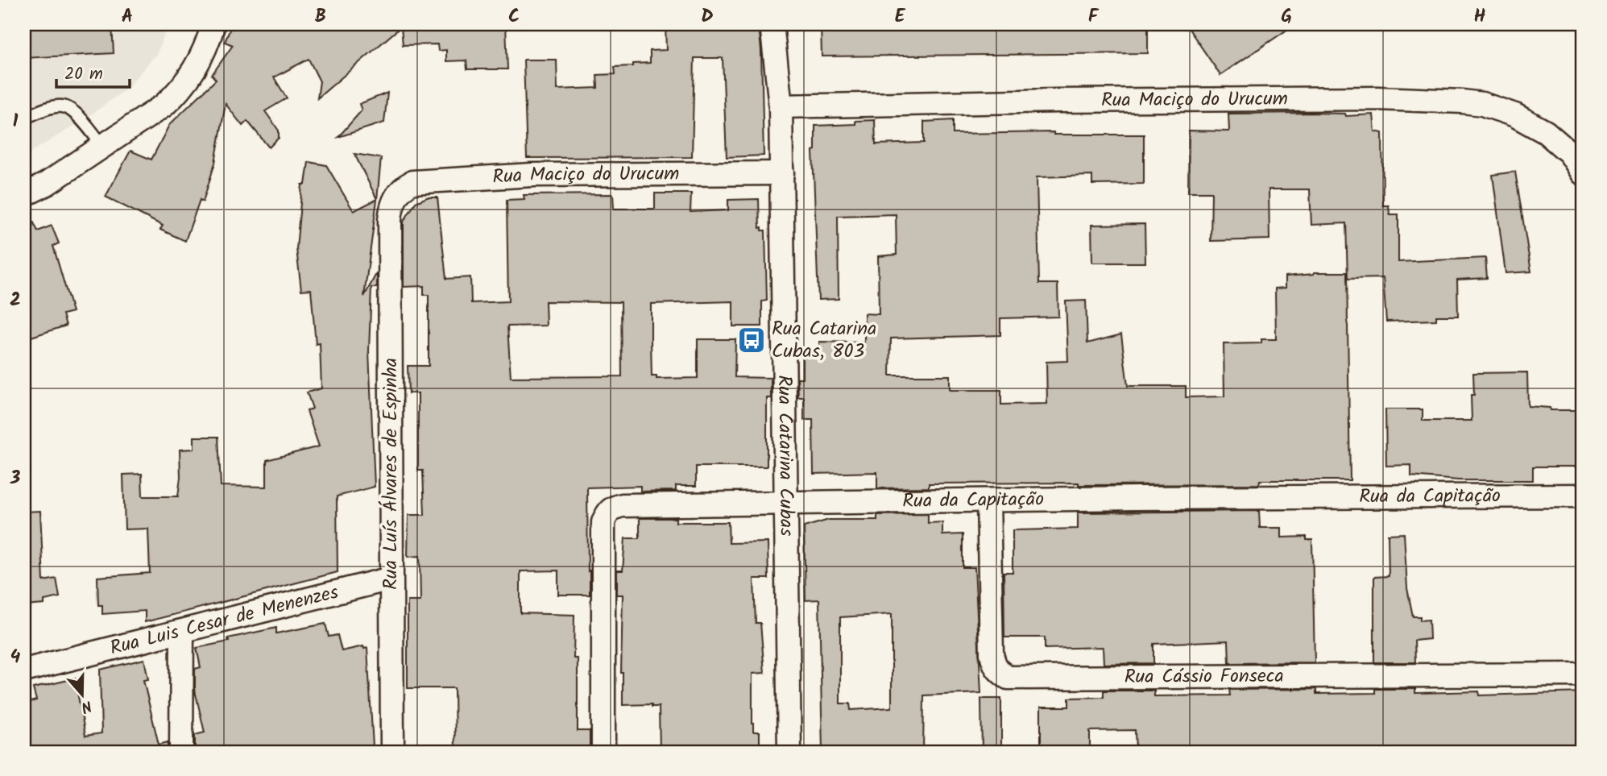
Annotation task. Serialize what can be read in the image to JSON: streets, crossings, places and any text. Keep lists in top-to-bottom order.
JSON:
{
  "streets": {
    "street": [
      "Rua Maciço do Urucum",
      "Rua Catarina Cubas",
      "Rua Luís Álvares de Espinha",
      "Rua da Capitação",
      "Rua Luis Cesar de Menenzes",
      "Rua Cássio Fonseca"
    ]
  },
  "crossings": [
    ["Rua Maciço do Urucum", "Rua Catarina Cubas"],
    ["Rua Maciço do Urucum", "Rua Luís Álvares de Espinha"],
    ["Rua Catarina Cubas", "Rua da Capitação"],
    ["Rua Luís Álvares de Espinha", "Rua Luis Cesar de Menenzes"],
    ["Rua da Capitação", "Rua Cássio Fonseca"]
  ],
  "places": {
    "bus stop": ["Rua Catarina Cubas, 803"]
  },
  "scale_bar": "20 m",
  "north": "bottom",
  "grid": {
    "columns": [
      "A",
      "B",
      "C",
      "D",
      "E",
      "F",
      "G",
      "H"
    ],
    "rows": [
      "1",
      "2",
      "3",
      "4"
    ]
  }
}
